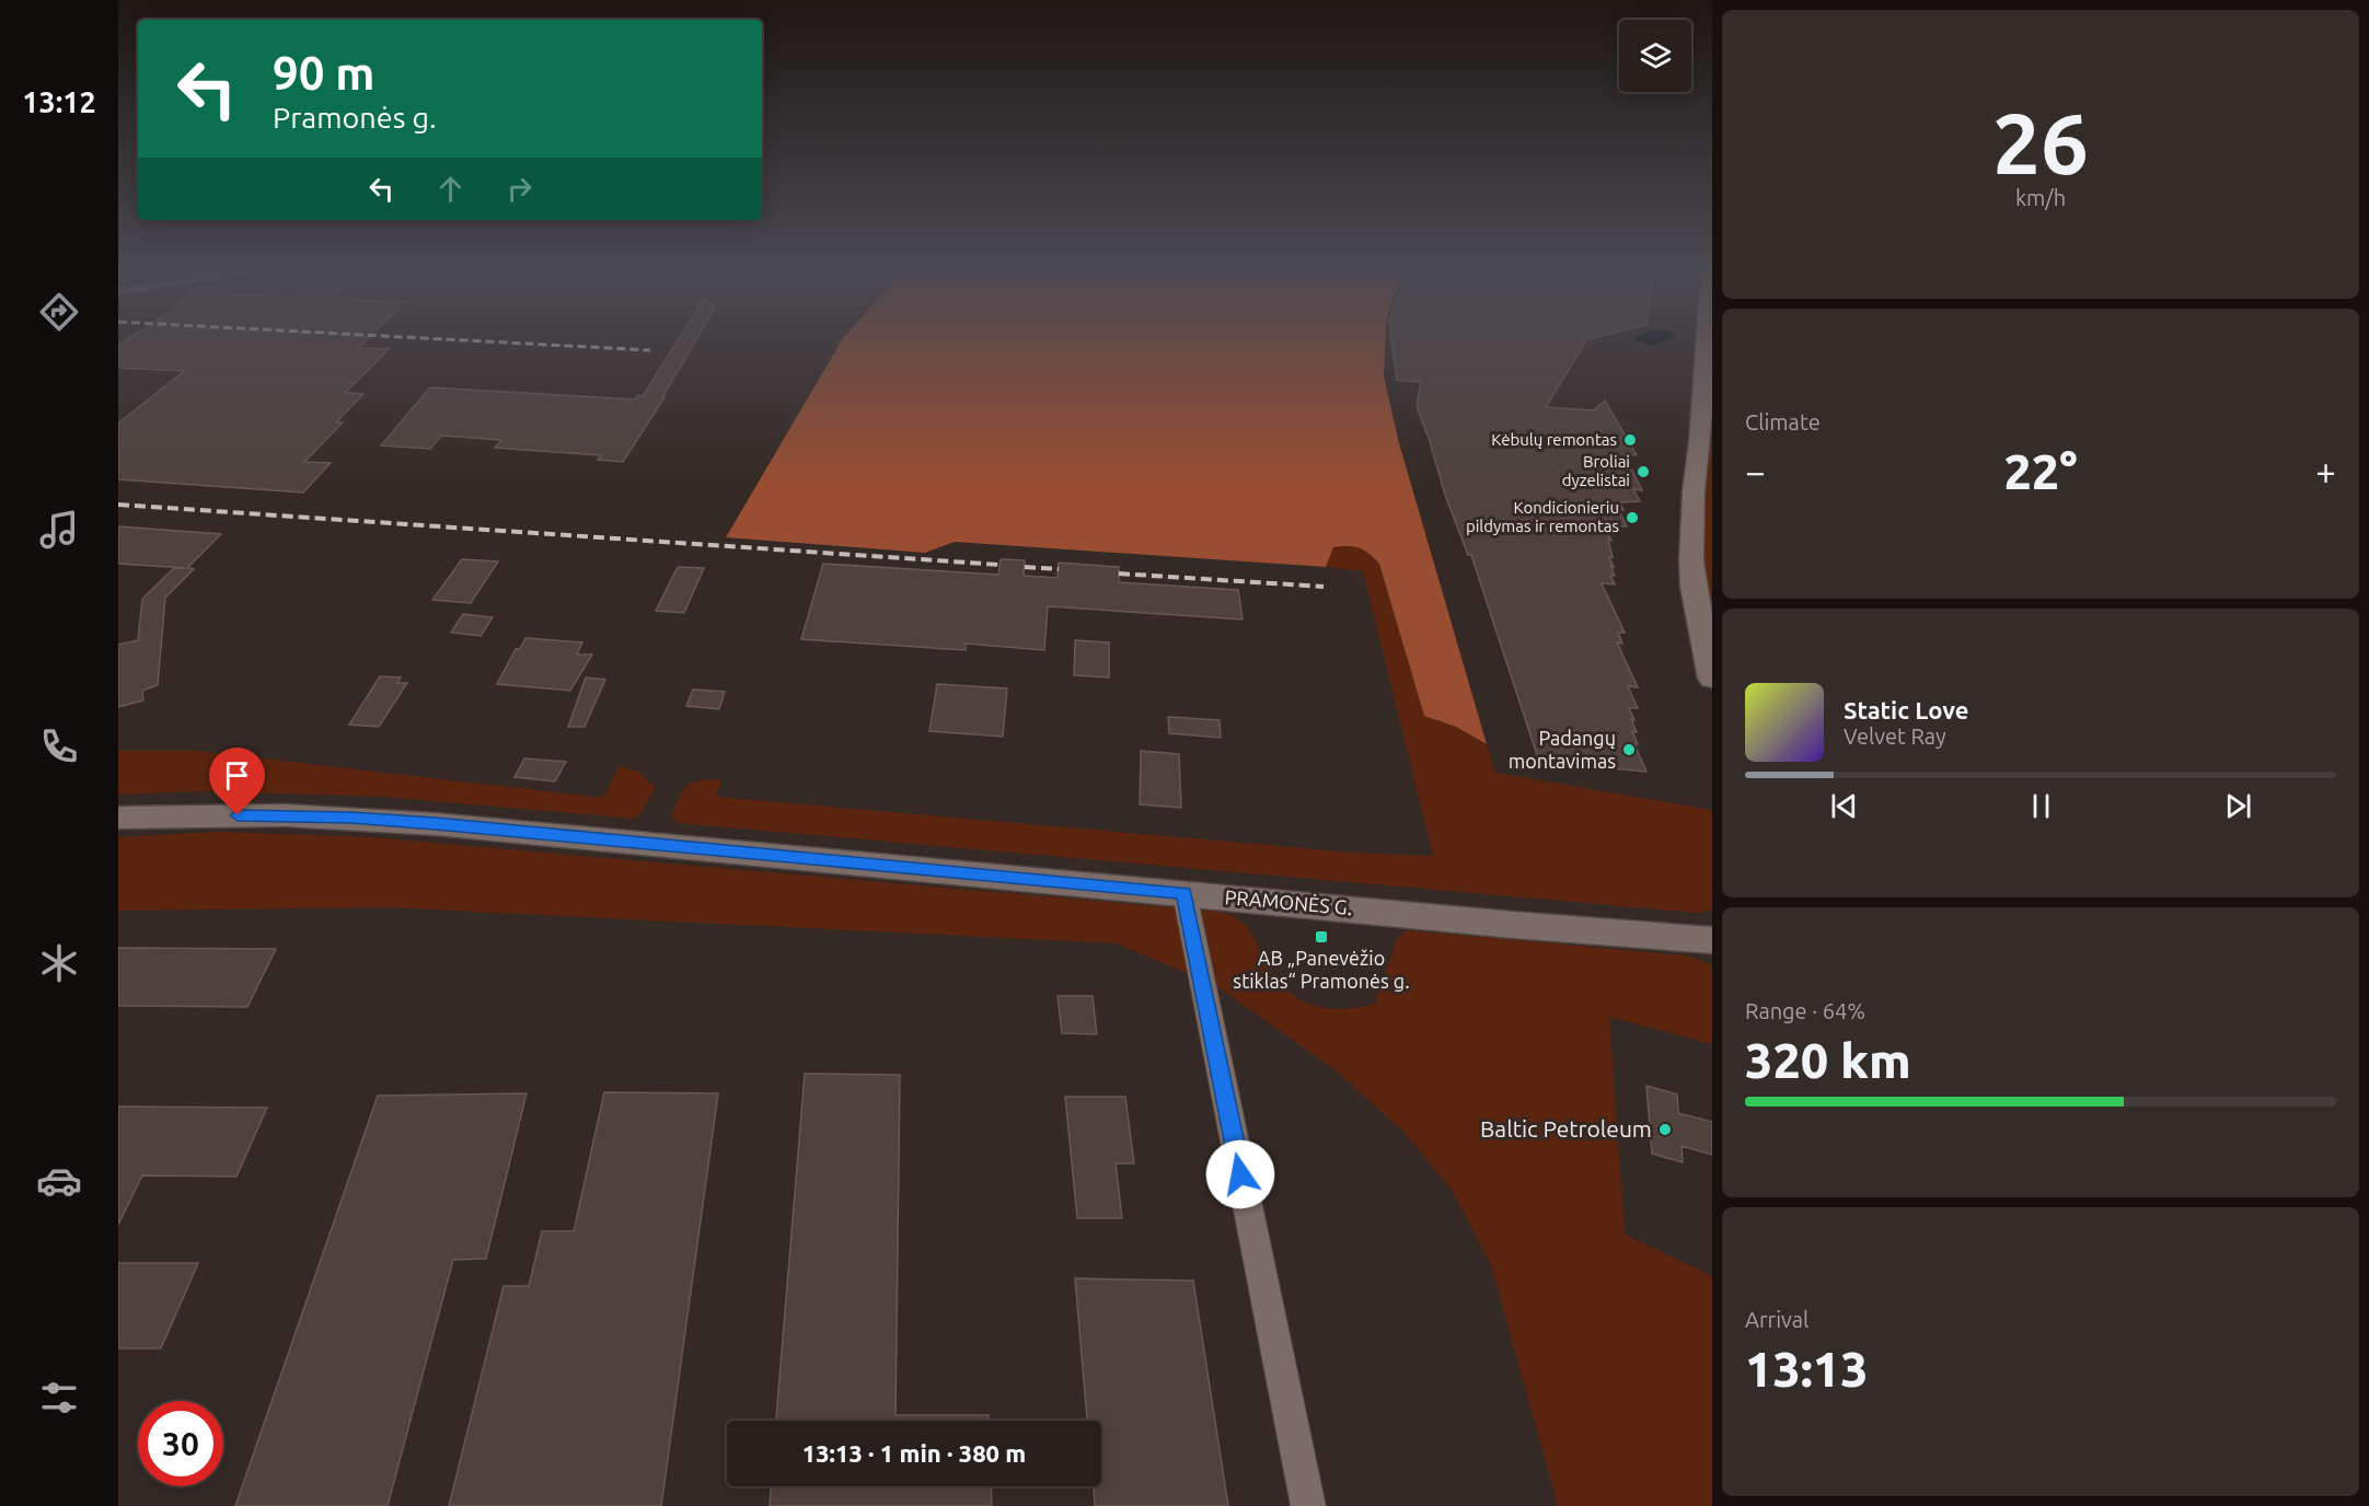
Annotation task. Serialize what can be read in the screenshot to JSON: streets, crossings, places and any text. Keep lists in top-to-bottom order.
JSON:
{
  "streets": {
    "main road": ["PRAMONĖS G."]
  },
  "places": {
    "other": [
      "Kėbulų remontas",
      "Broliai dyzelistai",
      "Kondicionieriu pildymas ir remontas",
      "Padangų montavimas",
      "Baltic Petroleum"
    ],
    "transit": ["AB „Panevėžio stiklas“ Pramonės g."]
  },
  "page": {
    "tabs": "13:12",
    "tile": [
      ["26", "km/h"],
      "Climate",
      ["Range · 64%", "320 km"],
      ["Arrival", "13:13"]
    ],
    "turn": ["90 m", "Pramonės g."],
    "heat": ["−", "22°", "+"],
    "song": ["Static Love", "Velvet Ray"],
    "limit": "30",
    "trip": "13:13 · 1 min · 380 m"
  }
}
